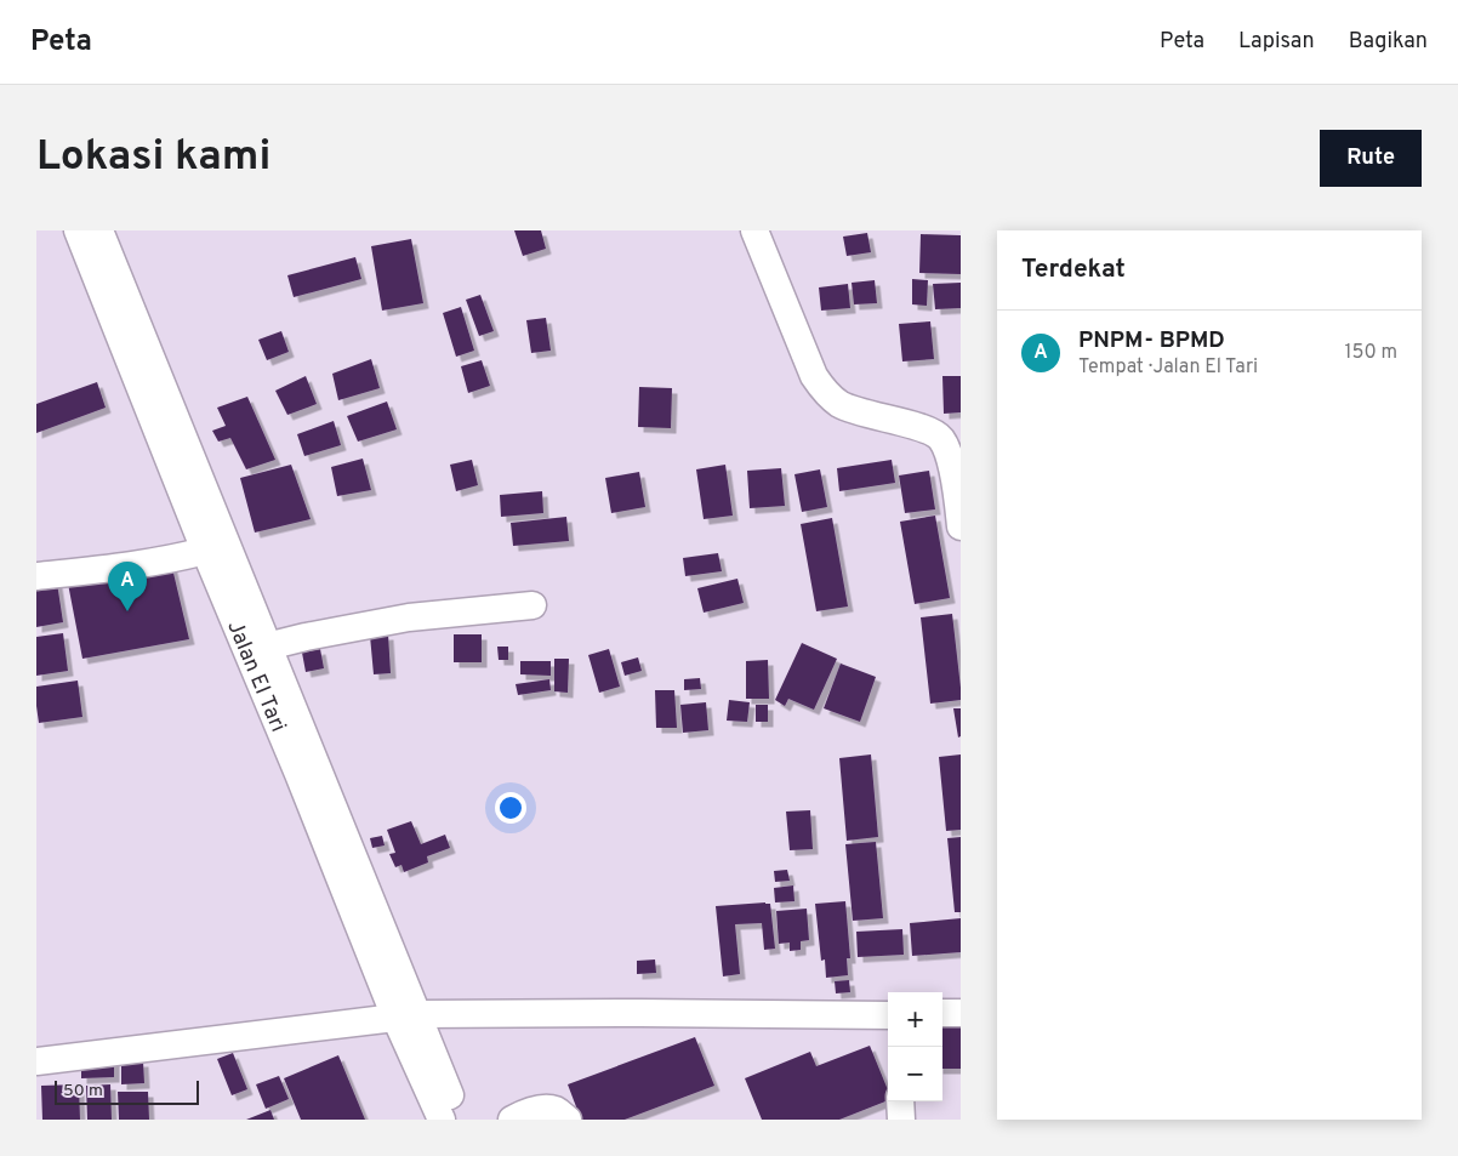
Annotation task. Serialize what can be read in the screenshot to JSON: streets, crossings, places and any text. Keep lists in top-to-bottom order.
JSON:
{
  "streets": {
    "street": ["Jalan El Tari"]
  },
  "scale_bar": "50 m",
  "page": {
    "header": "Peta",
    "nav": ["Peta", "Lapisan", "Bagikan"],
    "buttons": "Rute",
    "title": "Lokasi kami",
    "heading": "Terdekat",
    "list": [
      {
        "mark": "A",
        "name": "PNPM- BPMD",
        "note": "Tempat · Jalan El Tari",
        "value": "150 m"
      }
    ],
    "pins": "A",
    "map_buttons": ["+", "−"],
    "scale": "50 m"
  }
}
